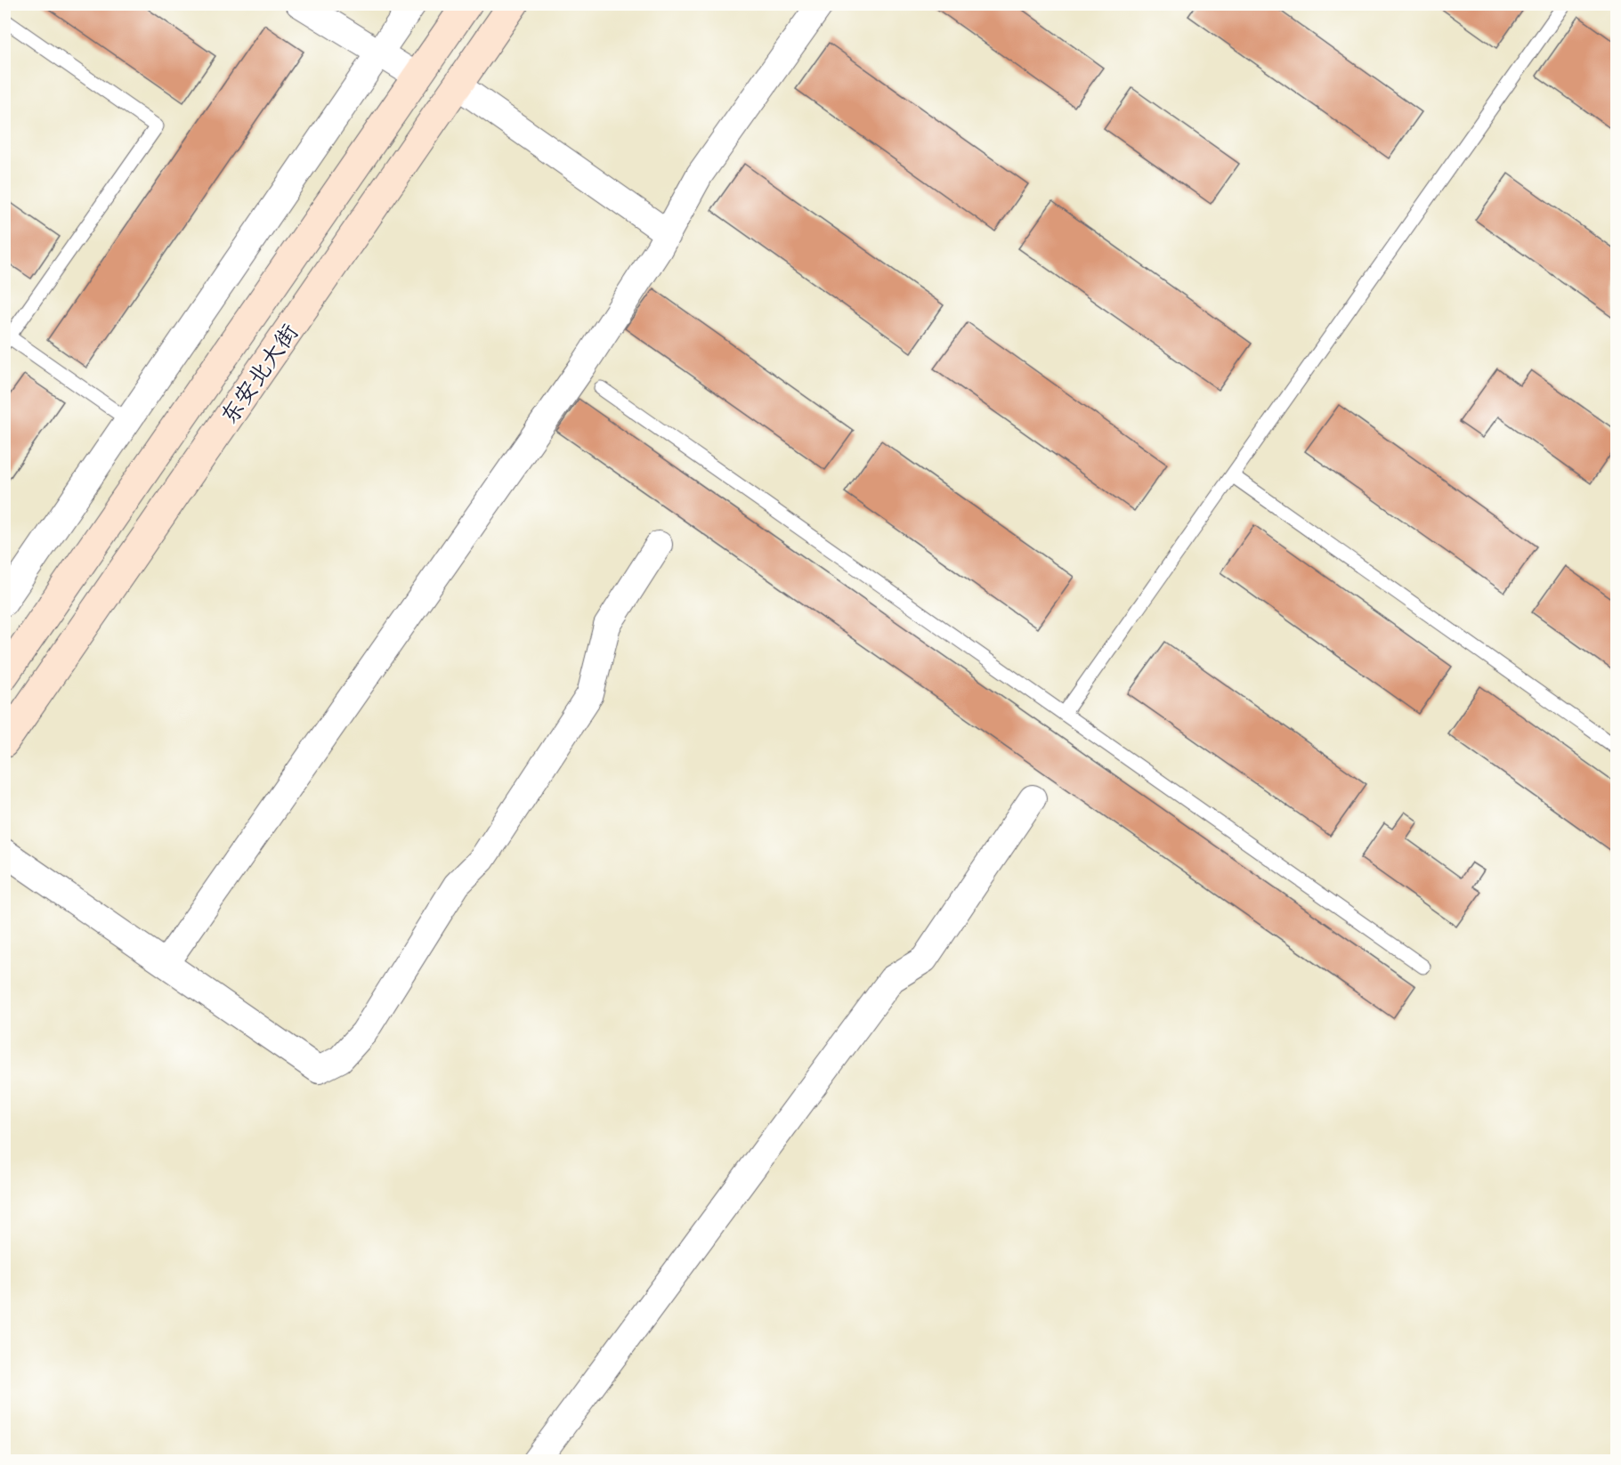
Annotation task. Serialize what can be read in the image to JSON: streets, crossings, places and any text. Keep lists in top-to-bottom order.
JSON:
{
  "streets": {
    "main road": ["东安北大街"]
  }
}
